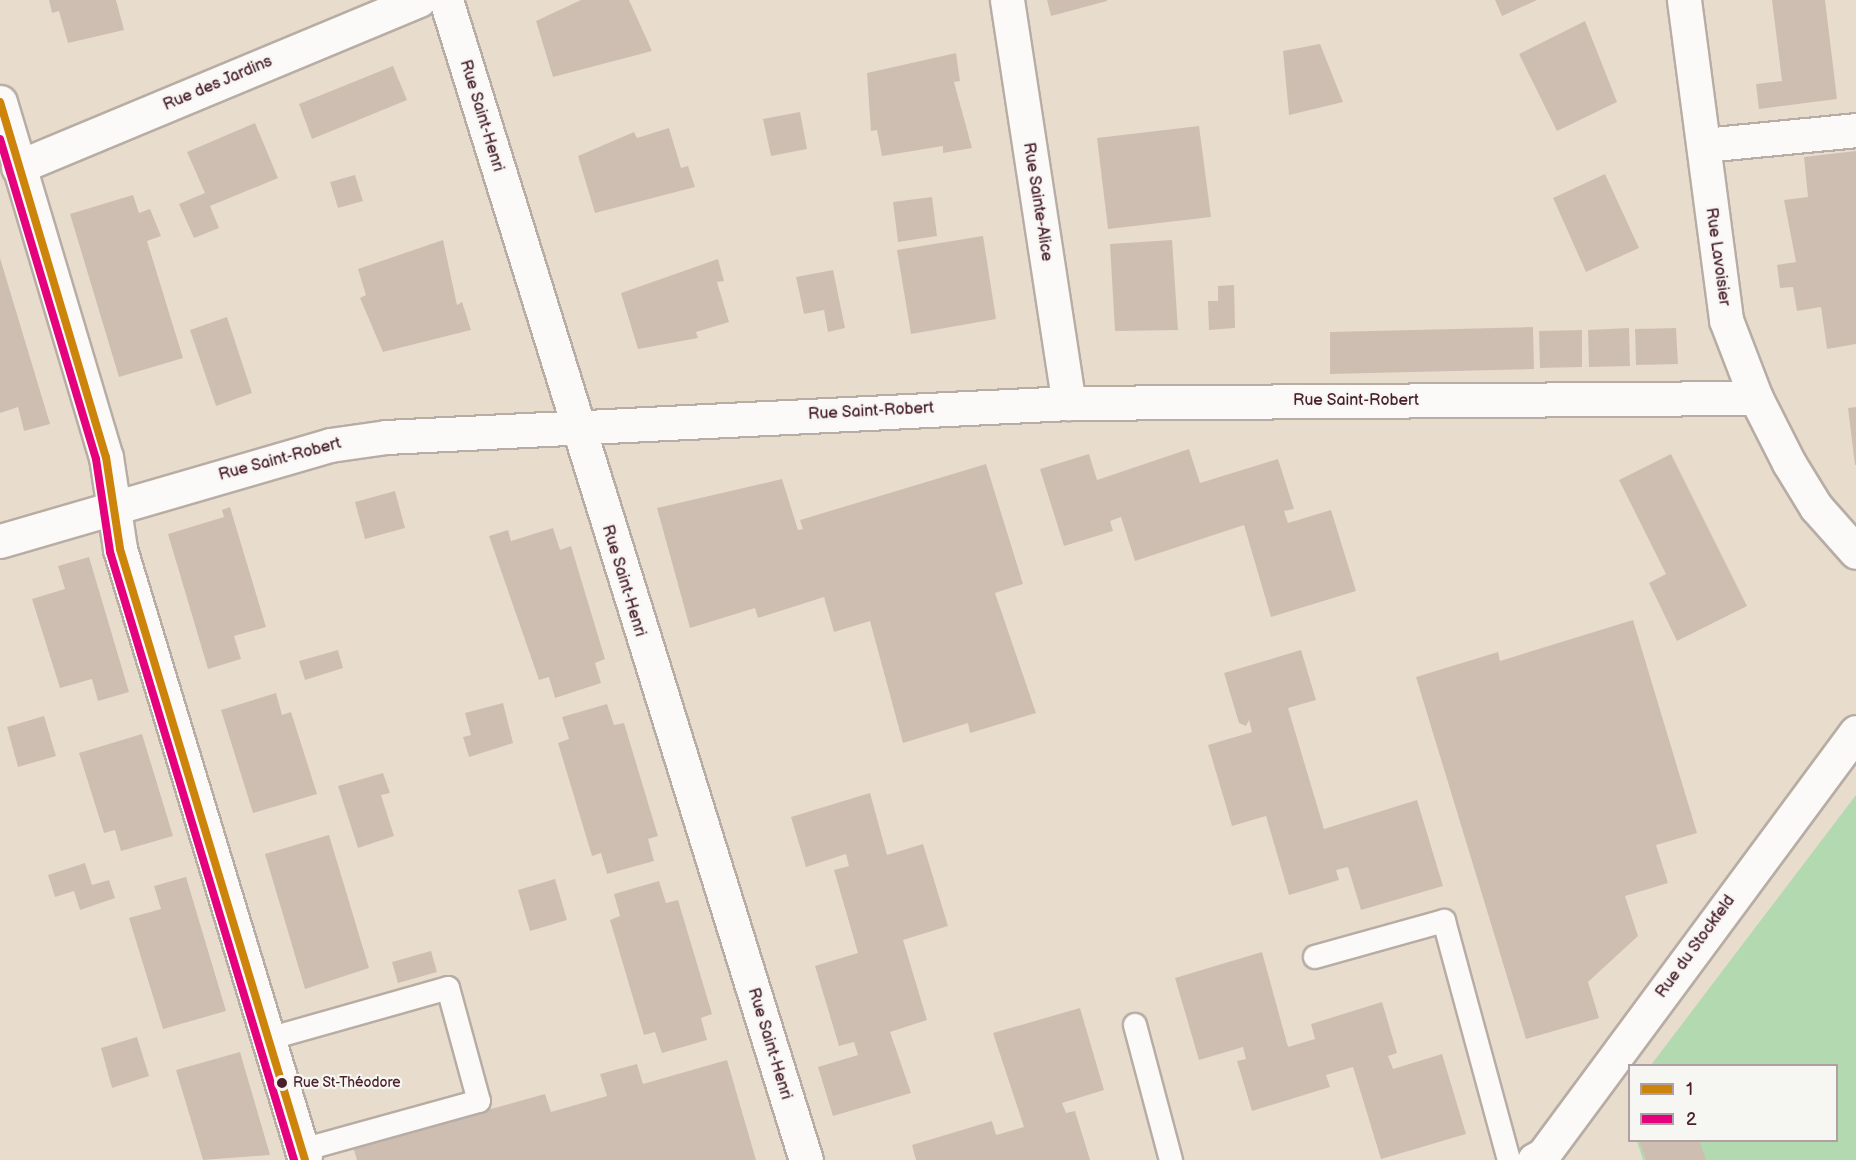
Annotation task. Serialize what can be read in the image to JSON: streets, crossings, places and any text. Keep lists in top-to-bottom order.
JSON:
{
  "streets": {
    "street": [
      "Rue des Jardins",
      "Rue Saint-Henri",
      "Rue Sainte-Alice",
      "Rue Lavoisier",
      "Rue Saint-Robert",
      "Rue du Stockfeld"
    ]
  },
  "crossings": [
    ["Rue Saint-Henri", "Rue Saint-Robert"],
    ["Rue Sainte-Alice", "Rue Saint-Robert"],
    ["Rue Lavoisier", "Rue Saint-Robert"]
  ],
  "places": ["Rue St-Théodore"],
  "lines": ["transit line 1", "transit line 2"],
  "legend": ["1", "2"]
}
